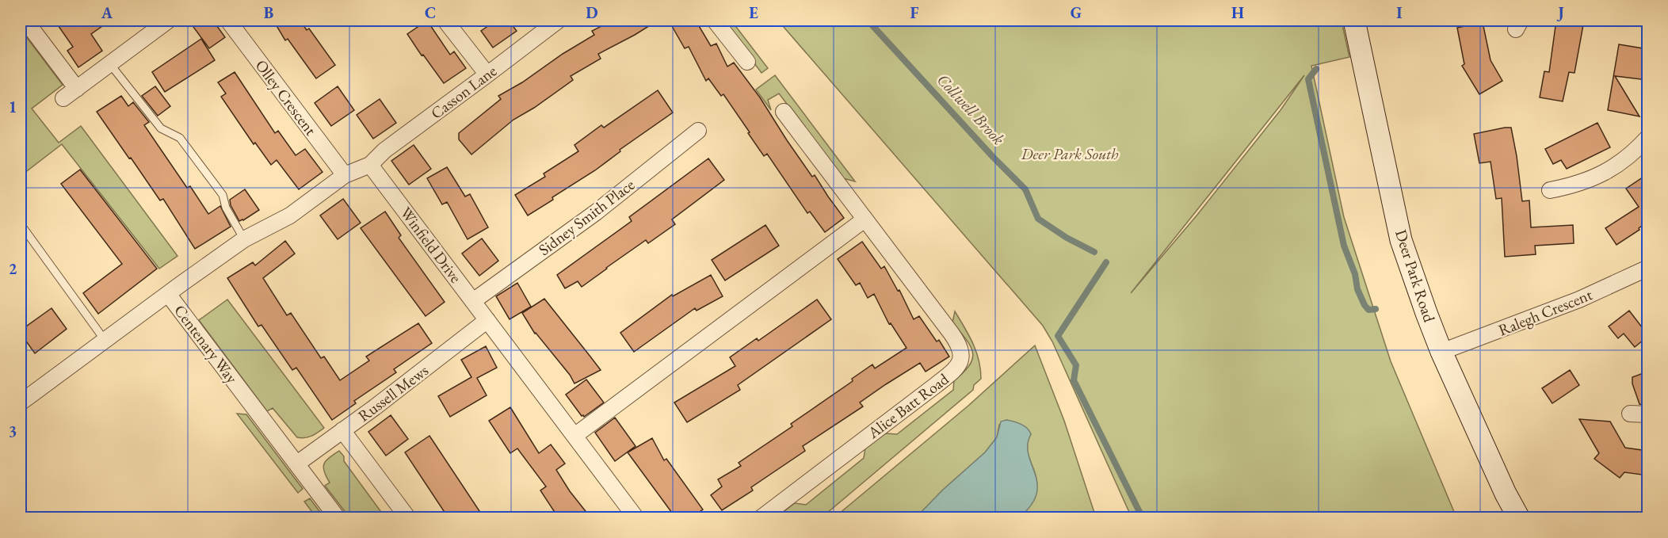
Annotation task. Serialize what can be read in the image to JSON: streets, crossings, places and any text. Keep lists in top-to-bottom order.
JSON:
{
  "streets": {
    "street": [
      "Casson Lane",
      "Olley Crescent",
      "Sidney Smith Place",
      "Winfield Drive",
      "Deer Park Road",
      "Ralegh Crescent",
      "Centenary Way",
      "Russell Mews",
      "Alice Batt Road"
    ]
  },
  "crossings": [
    ["Casson Lane", "Winfield Drive"],
    ["Sidney Smith Place", "Winfield Drive"],
    ["Winfield Drive", "Russell Mews"],
    ["Deer Park Road", "Ralegh Crescent"],
    ["Centenary Way", "Russell Mews"]
  ],
  "water": ["Collwell Brook"],
  "parks": ["Deer Park South"],
  "grid": {
    "columns": [
      "A",
      "B",
      "C",
      "D",
      "E",
      "F",
      "G",
      "H",
      "I",
      "J"
    ],
    "rows": ["1", "2", "3"]
  }
}
